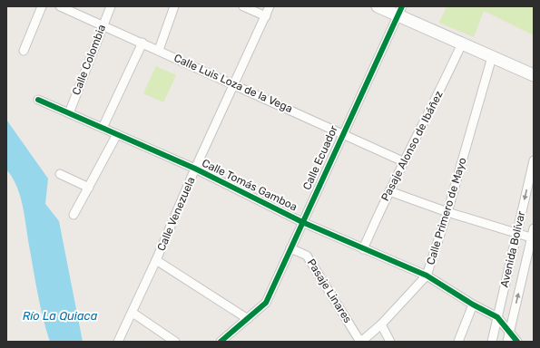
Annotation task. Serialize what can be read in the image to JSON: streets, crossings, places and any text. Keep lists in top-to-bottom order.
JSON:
{
  "streets": {
    "street": [
      "Calle Colombia",
      "Calle Luis Loza de la Vega",
      "Pasaje Alonso de Ibáñez",
      "Calle Ecuador",
      "Calle Tomás Gamboa",
      "Calle Primero de Mayo",
      "Calle Venezuela",
      "Avenida Bolívar",
      "Pasaje Linares"
    ]
  },
  "crossings": [
    ["Calle Colombia", "Calle Luis Loza de la Vega"],
    ["Calle Colombia", "Calle Tomás Gamboa"],
    ["Calle Luis Loza de la Vega", "Pasaje Alonso de Ibáñez"],
    ["Calle Luis Loza de la Vega", "Calle Ecuador"],
    ["Calle Luis Loza de la Vega", "Calle Venezuela"],
    ["Pasaje Alonso de Ibáñez", "Calle Tomás Gamboa"],
    ["Calle Ecuador", "Calle Tomás Gamboa"],
    ["Calle Ecuador", "Pasaje Linares"],
    ["Calle Tomás Gamboa", "Calle Primero de Mayo"],
    ["Calle Tomás Gamboa", "Calle Venezuela"],
    ["Calle Tomás Gamboa", "Avenida Bolívar"],
    ["Calle Primero de Mayo", "Pasaje Linares"]
  ],
  "water": ["Río La Quiaca"]
}
